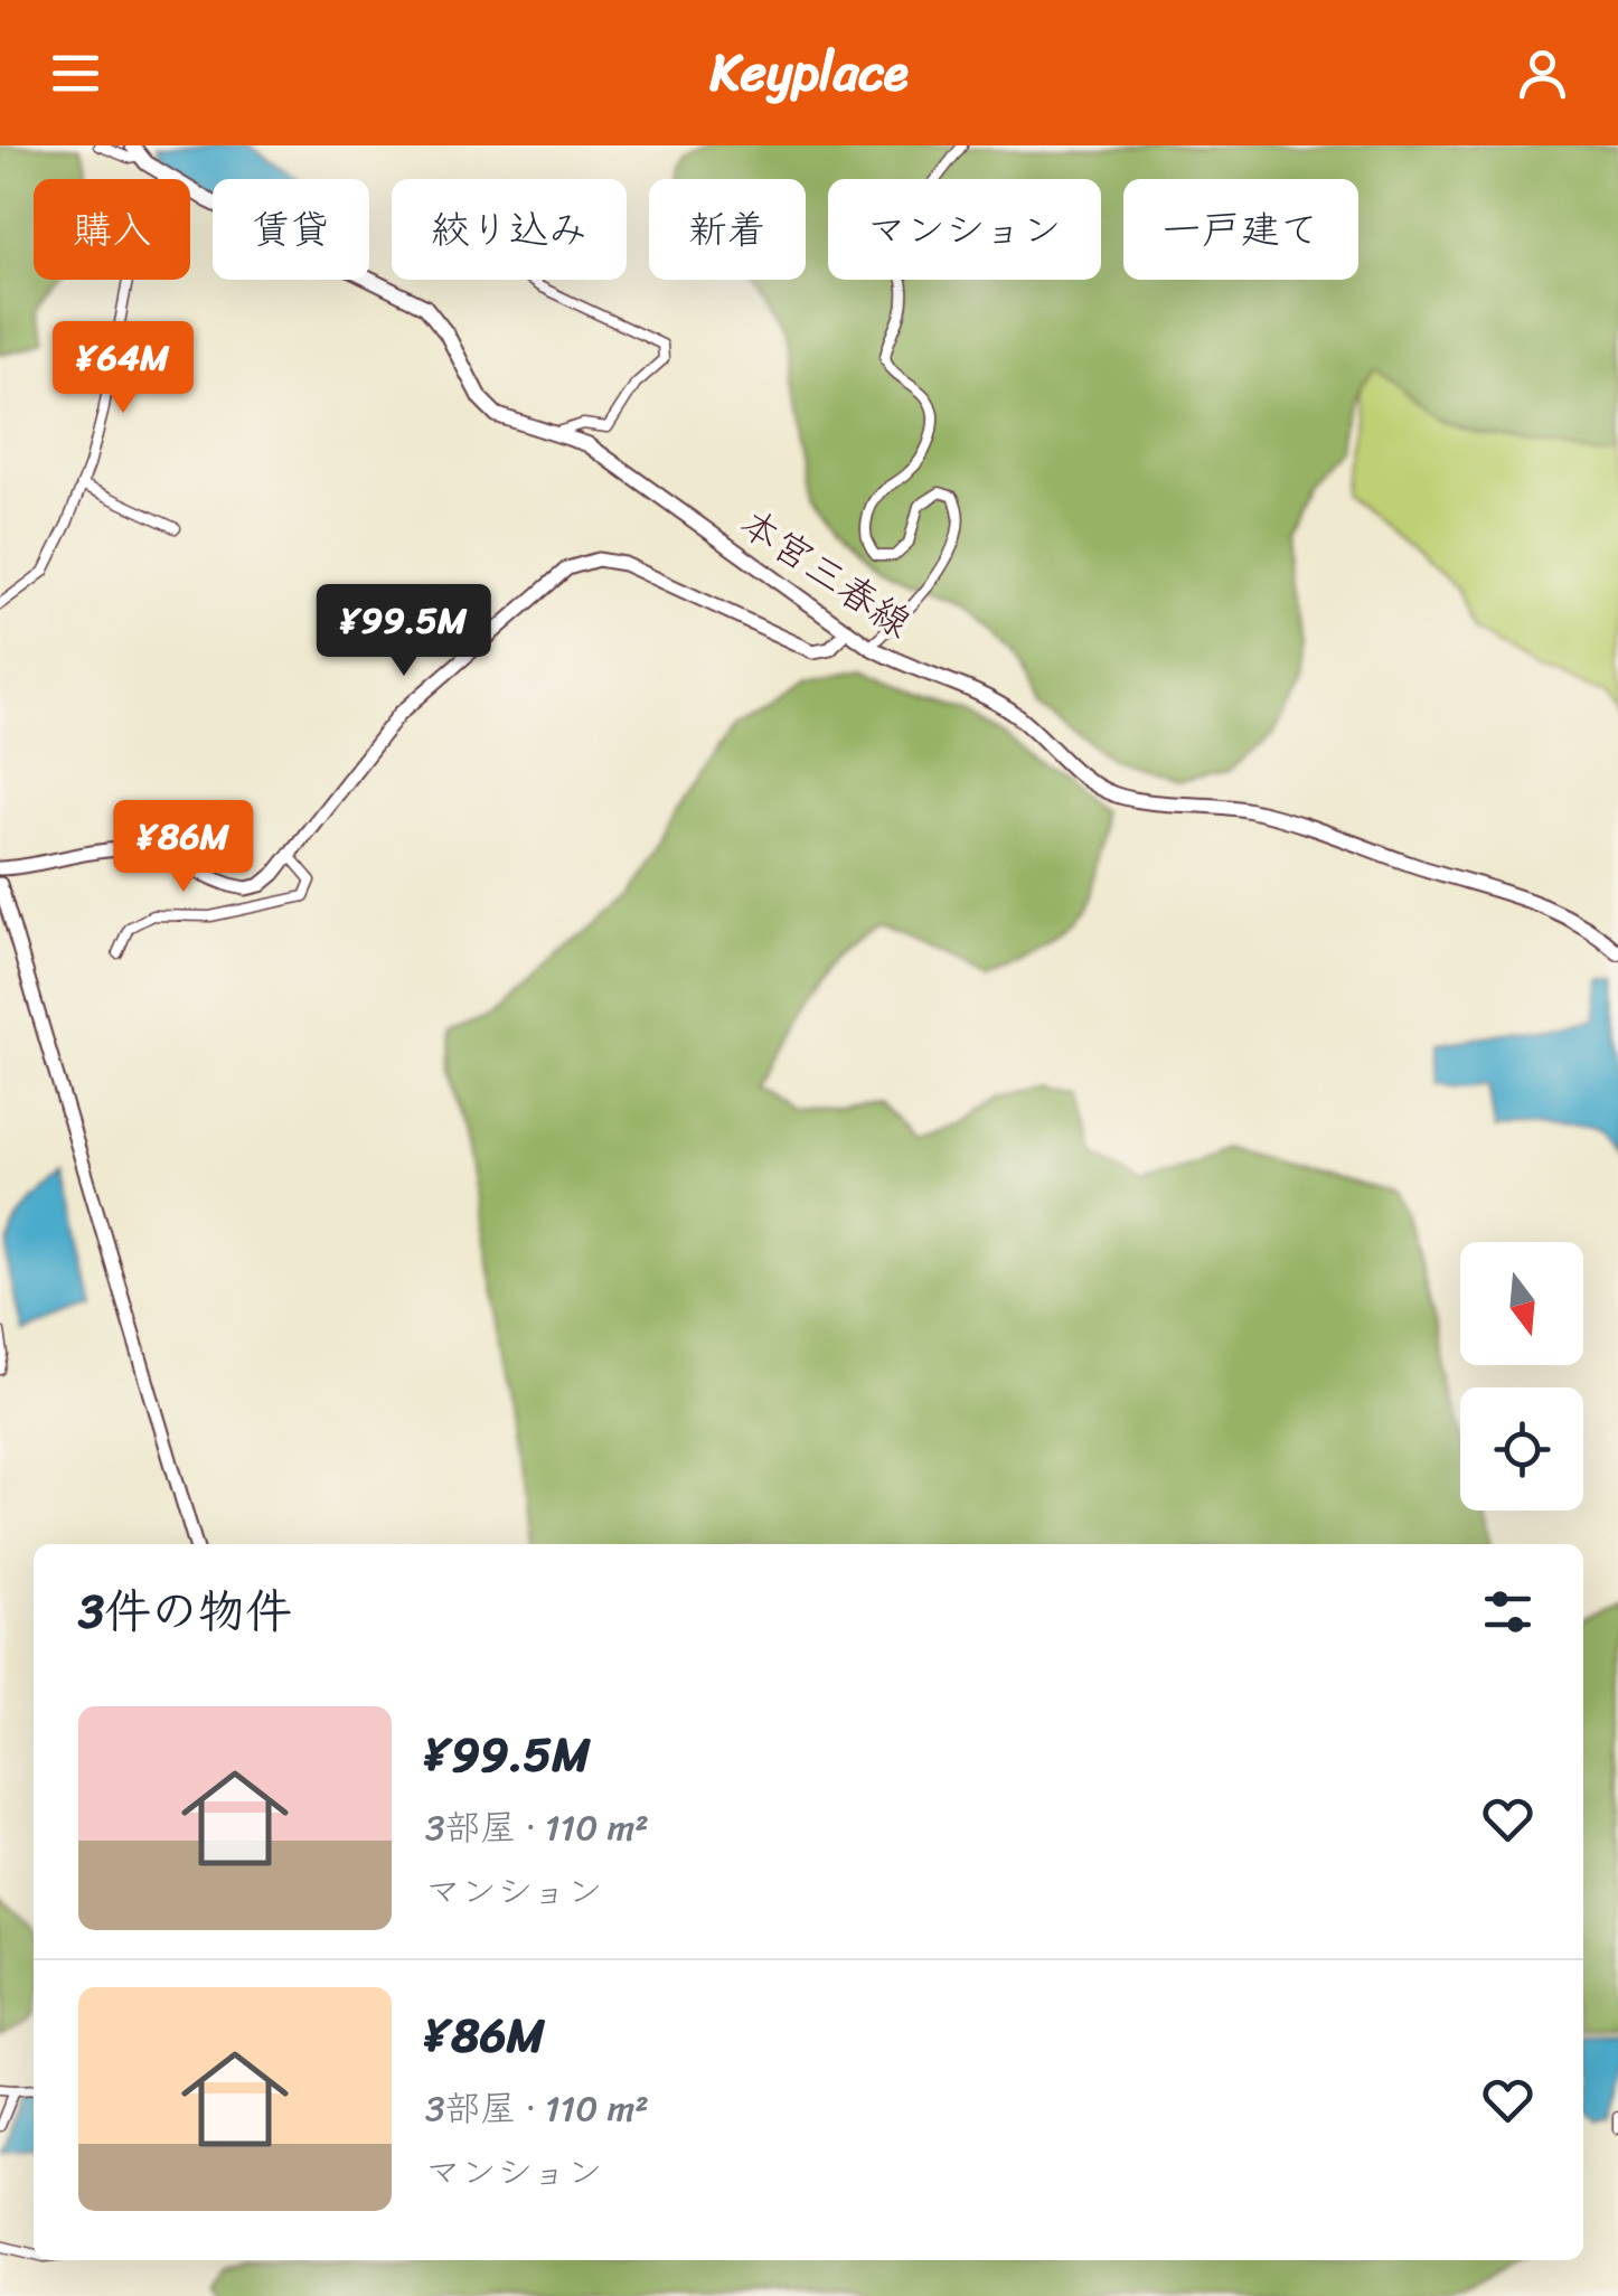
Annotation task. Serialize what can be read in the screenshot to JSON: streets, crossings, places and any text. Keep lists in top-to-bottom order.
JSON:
{
  "streets": {
    "main road": ["本宮三春線"]
  },
  "north": "bottom",
  "page": {
    "header": "Keyplace",
    "chip": [
      "購入",
      "賃貸",
      "絞り込み",
      "新着",
      "マンション",
      "一戸建て"
    ],
    "price": ["¥64M", "¥99.5M", "¥86M"],
    "heading": "3件の物件",
    "list": [
      {
        "name": "¥99.5M",
        "note": "3部屋 · 110 m² · マンション"
      },
      {
        "name": "¥86M",
        "note": "3部屋 · 110 m² · マンション"
      }
    ]
  }
}
